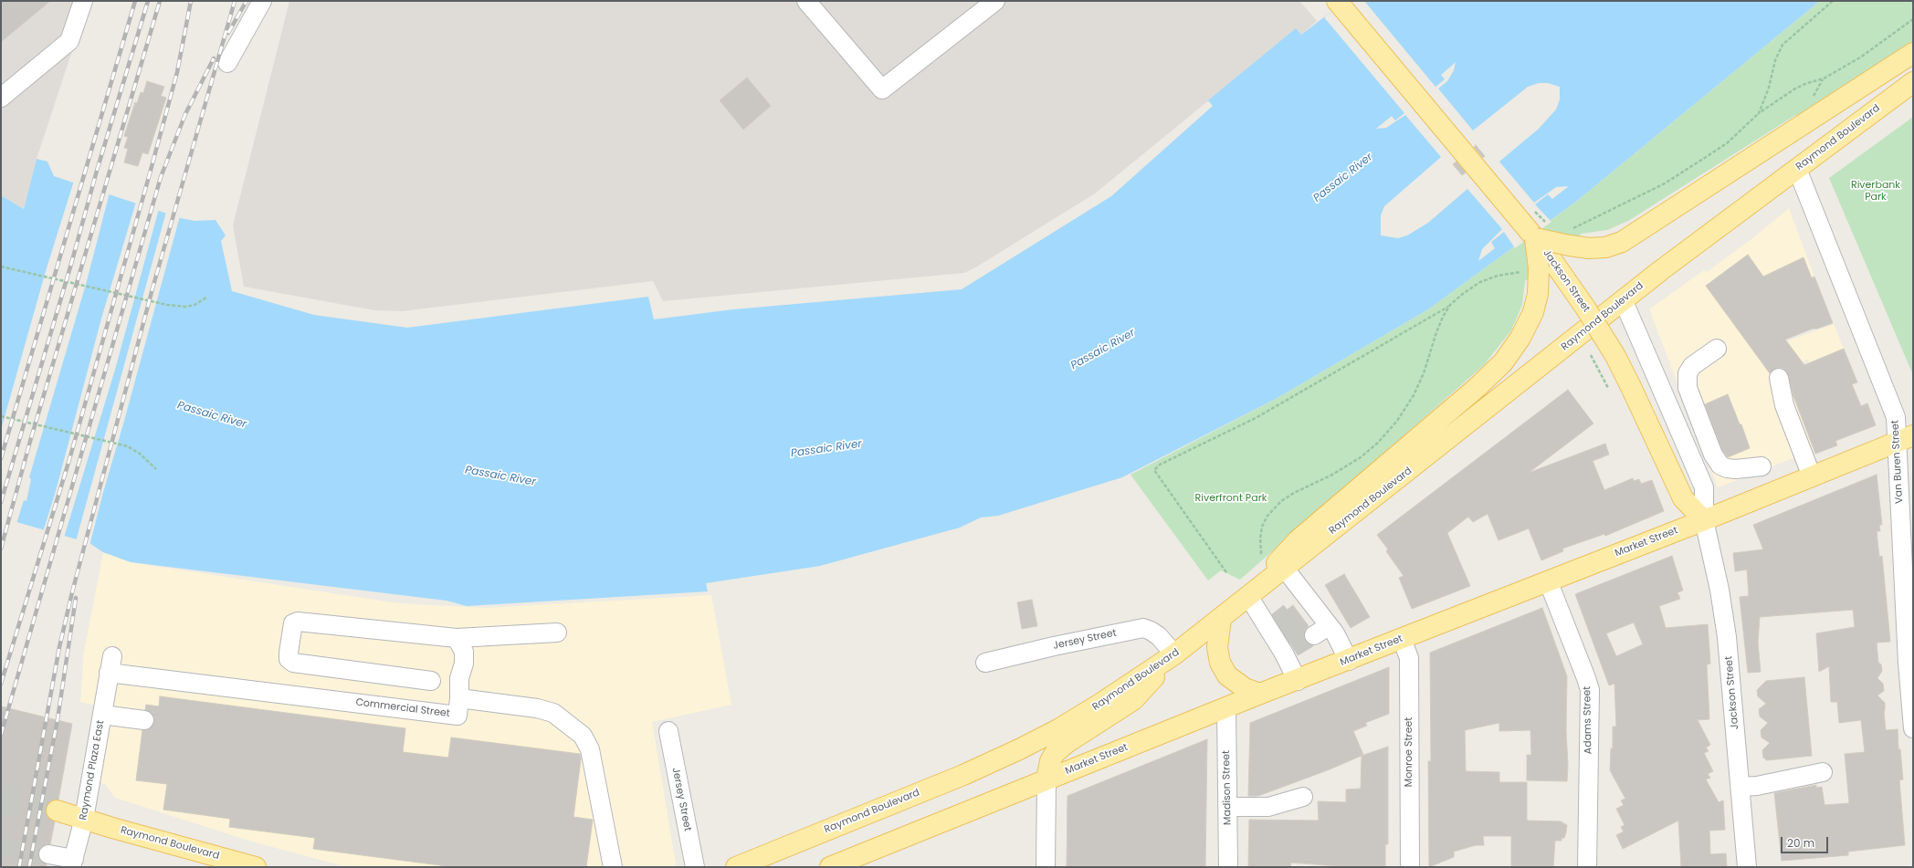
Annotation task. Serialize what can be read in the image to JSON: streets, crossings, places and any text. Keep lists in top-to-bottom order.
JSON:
{
  "streets": {
    "main road": ["Raymond Boulevard", "Jackson Street", "Market Street"],
    "street": [
      "Van Buren Street",
      "Jersey Street",
      "Commercial Street",
      "Adams Street",
      "Monroe Street",
      "Raymond Plaza East",
      "Madison Street"
    ]
  },
  "crossings": [
    ["Raymond Boulevard", "Jackson Street"],
    ["Raymond Boulevard", "Van Buren Street"],
    ["Raymond Boulevard", "Jersey Street"],
    ["Raymond Boulevard", "Raymond Plaza East"],
    ["Jackson Street", "Market Street"],
    ["Van Buren Street", "Market Street"],
    ["Market Street", "Adams Street"],
    ["Market Street", "Monroe Street"],
    ["Market Street", "Madison Street"],
    ["Commercial Street", "Raymond Plaza East"]
  ],
  "water": ["Passaic River"],
  "parks": ["Riverbank Park", "Riverfront Park"],
  "scale_bar": "20 m"
}
